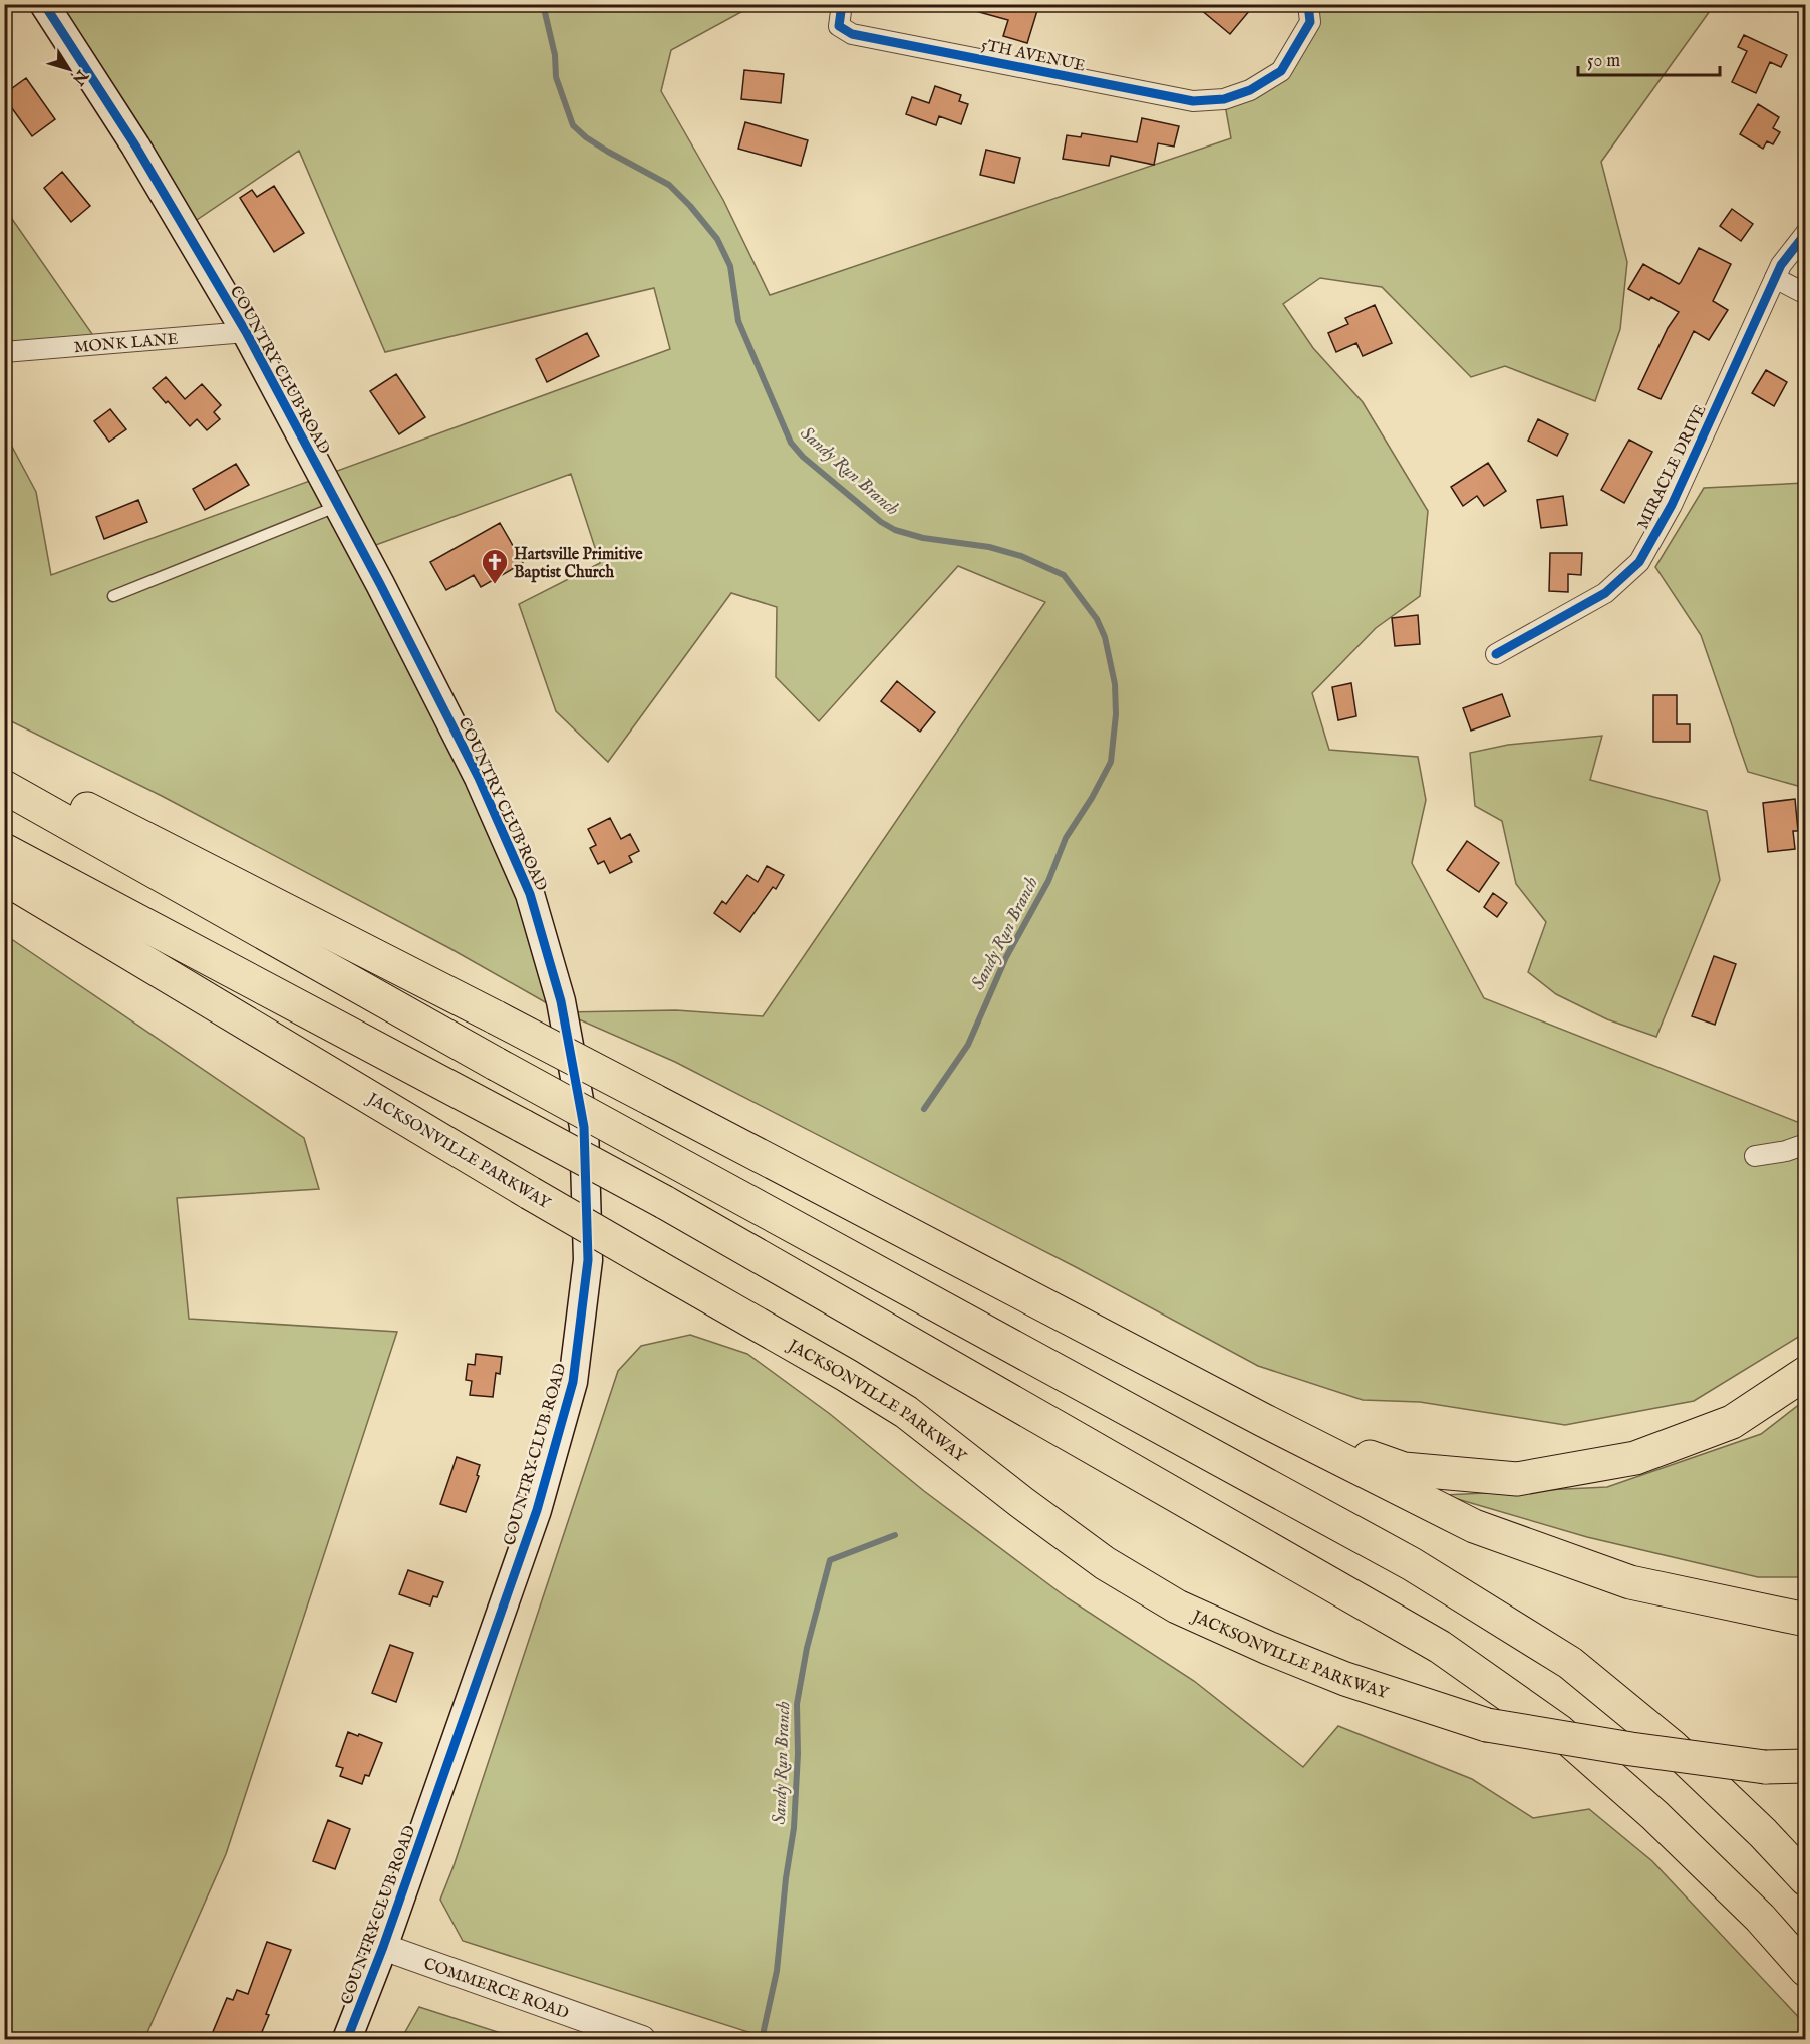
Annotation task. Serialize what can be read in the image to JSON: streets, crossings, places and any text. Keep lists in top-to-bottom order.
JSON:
{
  "streets": {
    "highway": ["JACKSONVILLE PARKWAY"],
    "main road": ["COUNTRY CLUB ROAD"],
    "street": [
      "5TH AVENUE",
      "MONK LANE",
      "MIRACLE DRIVE",
      "COMMERCE ROAD"
    ]
  },
  "crossings": [
    ["MONK LANE", "COUNTRY CLUB ROAD"],
    ["COUNTRY CLUB ROAD", "COMMERCE ROAD"]
  ],
  "water": ["Sandy Run Branch"],
  "places": {
    "church": ["Hartsville Primitive Baptist Church"]
  },
  "scale_bar": "50 m",
  "north": "bottom right"
}
